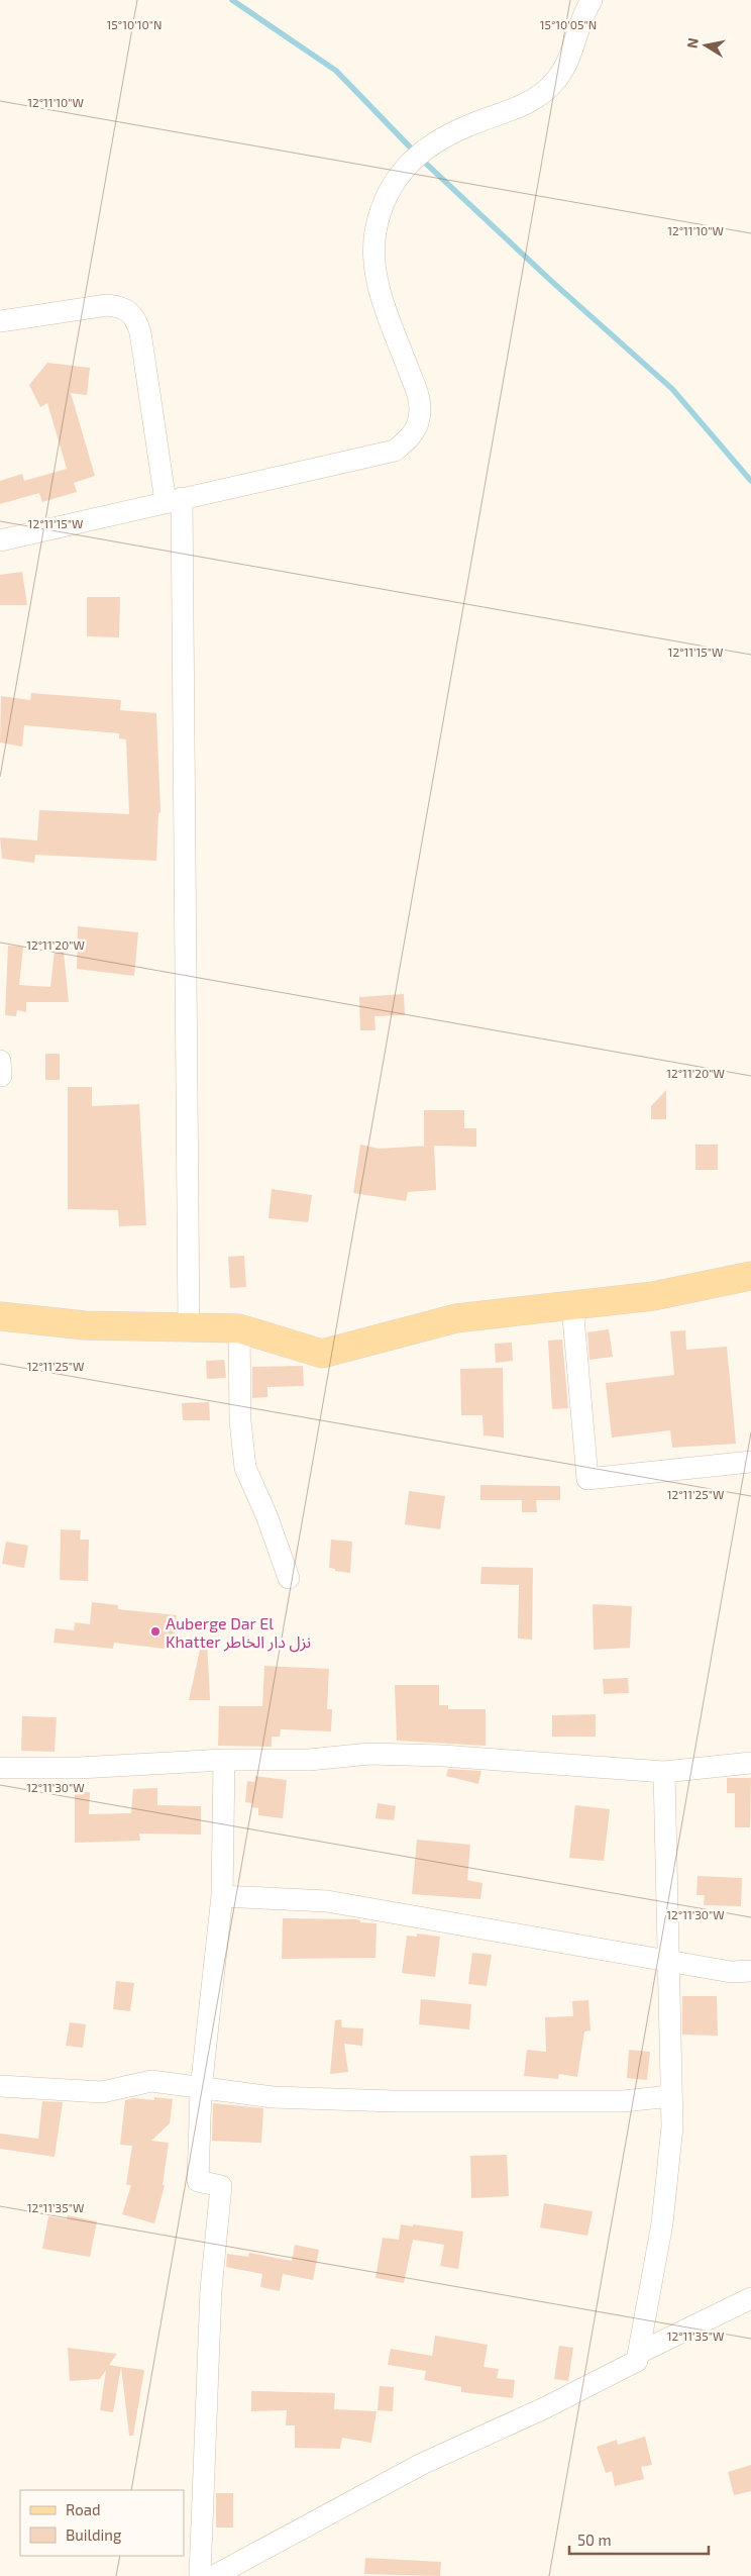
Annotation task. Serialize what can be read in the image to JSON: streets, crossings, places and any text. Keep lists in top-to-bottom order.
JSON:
{
  "places": ["Auberge Dar El Khatter نزل دار الخاطر"],
  "legend": ["Road", "Building"],
  "scale_bar": "50 m",
  "north": "left",
  "coordinates": [
    "15°10'10\"N",
    "15°10'05\"N",
    "12°11'10\"W",
    "12°11'15\"W",
    "12°11'20\"W",
    "12°11'25\"W",
    "12°11'30\"W",
    "12°11'35\"W"
  ]
}
